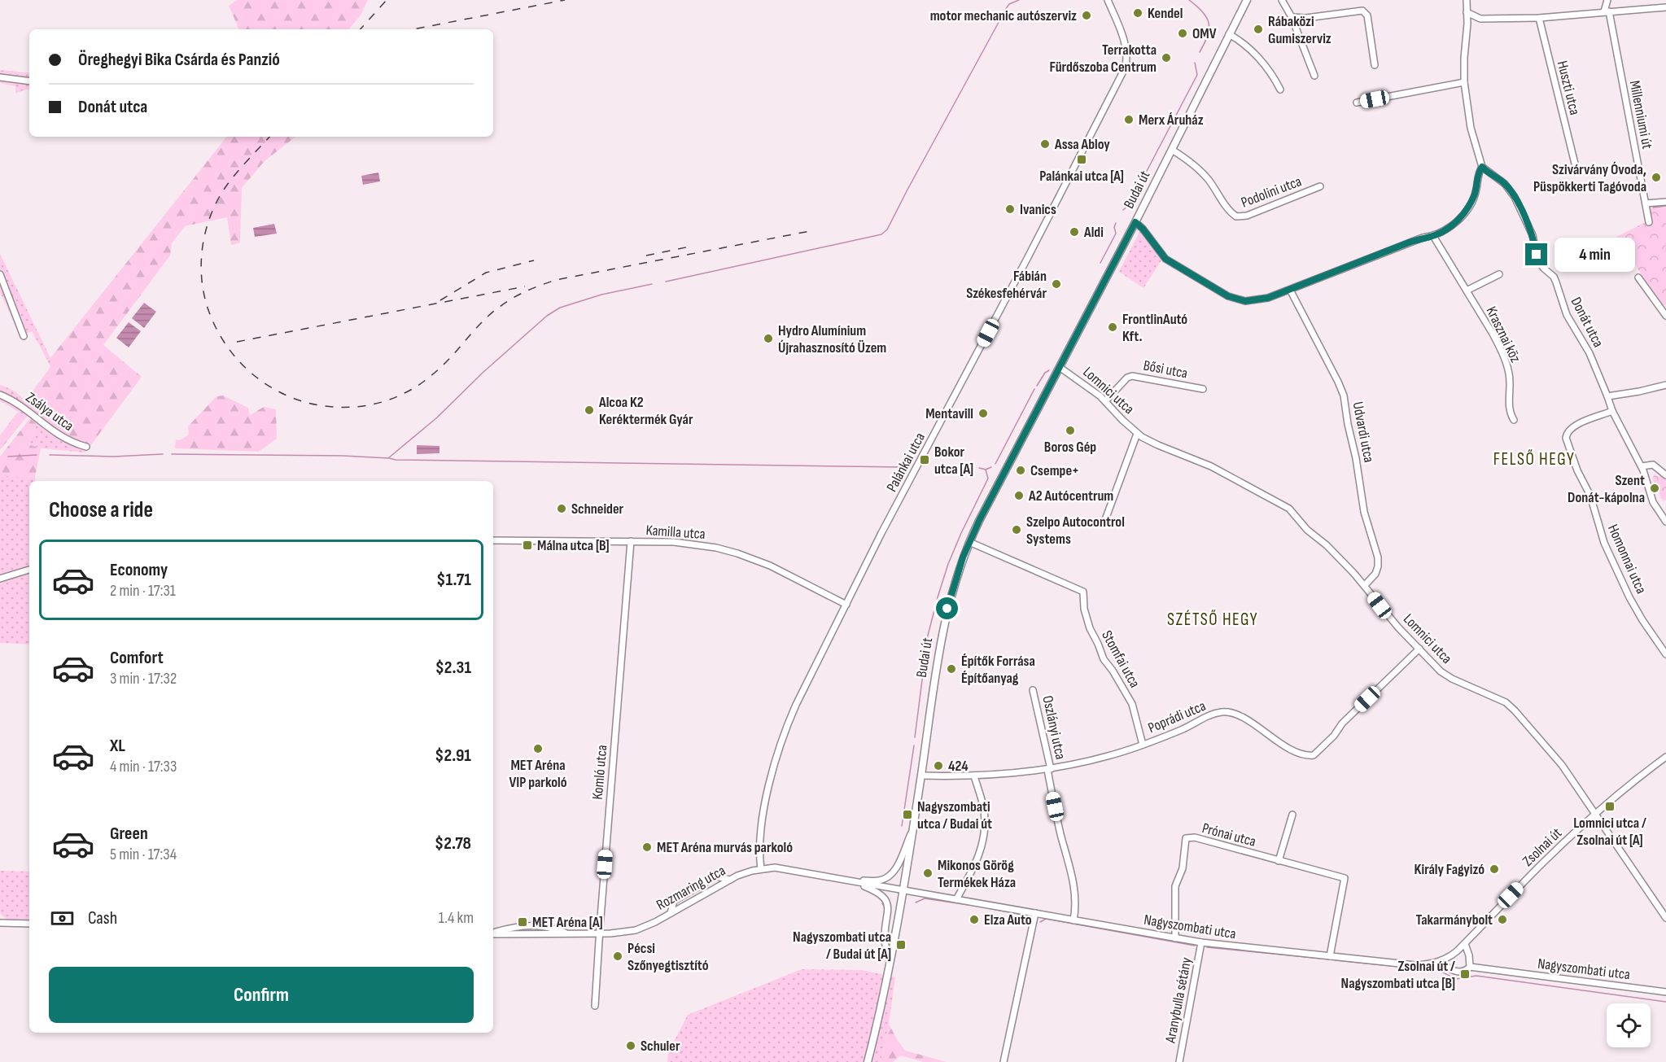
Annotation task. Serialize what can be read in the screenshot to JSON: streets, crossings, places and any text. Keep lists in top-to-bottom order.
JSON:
{
  "streets": {
    "main road": ["Budai út"],
    "street": [
      "Huszti utca",
      "Millenniumi út",
      "Podolini utca",
      "Donát utca",
      "Krasznai köz",
      "Bősi utca",
      "Lomnici utca",
      "Zsálya utca",
      "Udvardi utca",
      "Palánkai utca",
      "Kamilla utca",
      "Homonnai utca",
      "Stomfai utca",
      "Poprádi utca",
      "Oszlányi utca",
      "Komló utca",
      "Prónai utca",
      "Zsolnai út",
      "Rozmaring utca",
      "Nagyszombati utca",
      "Aranybulla sétány"
    ]
  },
  "crossings": [
    ["Budai út", "Podolini utca"],
    ["Budai út", "Lomnici utca"],
    ["Budai út", "Stomfai utca"],
    ["Budai út", "Poprádi utca"],
    ["Budai út", "Rozmaring utca"],
    ["Budai út", "Nagyszombati utca"],
    ["Donát utca", "Homonnai utca"],
    ["Bősi utca", "Lomnici utca"],
    ["Lomnici utca", "Udvardi utca"],
    ["Lomnici utca", "Poprádi utca"],
    ["Lomnici utca", "Zsolnai út"],
    ["Palánkai utca", "Kamilla utca"],
    ["Palánkai utca", "Rozmaring utca"],
    ["Kamilla utca", "Komló utca"],
    ["Stomfai utca", "Poprádi utca"],
    ["Poprádi utca", "Oszlányi utca"],
    ["Oszlányi utca", "Nagyszombati utca"],
    ["Komló utca", "Rozmaring utca"],
    ["Prónai utca", "Nagyszombati utca"],
    ["Zsolnai út", "Nagyszombati utca"],
    ["Rozmaring utca", "Nagyszombati utca"],
    ["Nagyszombati utca", "Aranybulla sétány"]
  ],
  "districts": ["FELSŐ HEGY", "SZÉTSŐ HEGY"],
  "places": {
    "other": [
      "Kendel",
      "motor mechanic autószerviz",
      "Rábaközi Gumiszerviz",
      "OMV",
      "Terrakotta Fürdőszoba Centrum",
      "Merx Áruház",
      "Assa Abloy",
      "Szivárvány Óvoda, Püspökkerti Tagóvoda",
      "Ivanics",
      "Aldi",
      "Fábián Székesfehérvár",
      "FrontlinAutó Kft.",
      "Hydro Alumínium Újrahasznosító Üzem",
      "Alcoa K2 Keréktermék Gyár",
      "Mentavill",
      "Boros Gép",
      "Csempe+",
      "Szent Donát-kápolna",
      "A2 Autócentrum",
      "Schneider",
      "Szelpo Autocontrol Systems",
      "Építők Forrása Építőanyag",
      "MET Aréna VIP parkoló",
      "424",
      "MET Aréna murvás parkoló",
      "Király Fagyizó",
      "Mikonos Görög Termékek Háza",
      "Elza Auto",
      "Takarmánybolt",
      "Pécsi Szőnyegtisztító",
      "Schuler"
    ],
    "transit": [
      "Palánkai utca [A]",
      "Bokor utca [A]",
      "Málna utca [B]",
      "Lomnici utca / Zsolnai út [A]",
      "Nagyszombati utca / Budai út",
      "MET Aréna [A]",
      "Nagyszombati utca / Budai út [A]",
      "Zsolnai út / Nagyszombati utca [B]"
    ]
  },
  "page": {
    "banner": ["Öreghegyi Bika Csárda és Panzió", "Donát utca"],
    "bubble": "4 min",
    "heading": "Choose a ride",
    "list": [
      {
        "name": "Economy",
        "note": "2 min · 17:31",
        "value": "$1.71"
      },
      {
        "name": "Comfort",
        "note": "3 min · 17:32",
        "value": "$2.31"
      },
      {
        "name": "XL",
        "note": "4 min · 17:33",
        "value": "$2.91"
      },
      {
        "name": "Green",
        "note": "5 min · 17:34",
        "value": "$2.78"
      }
    ],
    "pay": ["Cash", "1.4 km"],
    "buttons": "Confirm"
  }
}
